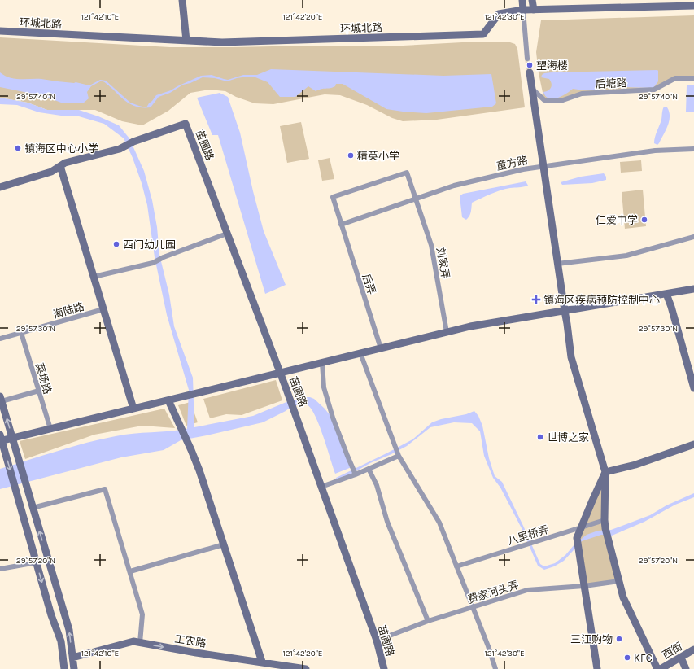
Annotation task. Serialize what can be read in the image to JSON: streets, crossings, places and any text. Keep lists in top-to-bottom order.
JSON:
{
  "streets": {
    "street": [
      "环城北路",
      "后塘路",
      "苗圃路",
      "童方路",
      "刘家弄",
      "后弄",
      "海陆路",
      "菜场路",
      "八里桥弄",
      "费家河头弄",
      "工农路",
      "西街"
    ]
  },
  "crossings": [
    ["苗圃路", "费家河头弄"],
    ["童方路", "刘家弄"],
    ["童方路", "后弄"],
    ["刘家弄", "后弄"],
    ["海陆路", "菜场路"]
  ],
  "one_way": ["工农路"],
  "places": {
    "other": [
      "望海楼",
      "镇海区中心小学",
      "精英小学",
      "仁爱中学",
      "西门幼儿园",
      "世博之家",
      "三江购物",
      "KFC"
    ],
    "health": ["镇海区疾病预防控制中心"]
  },
  "coordinates": [
    "121°42'10\"E",
    "121°42'20\"E",
    "121°42'30\"E",
    "29°57'40\"N",
    "29°57'30\"N",
    "29°57'20\"N"
  ]
}
